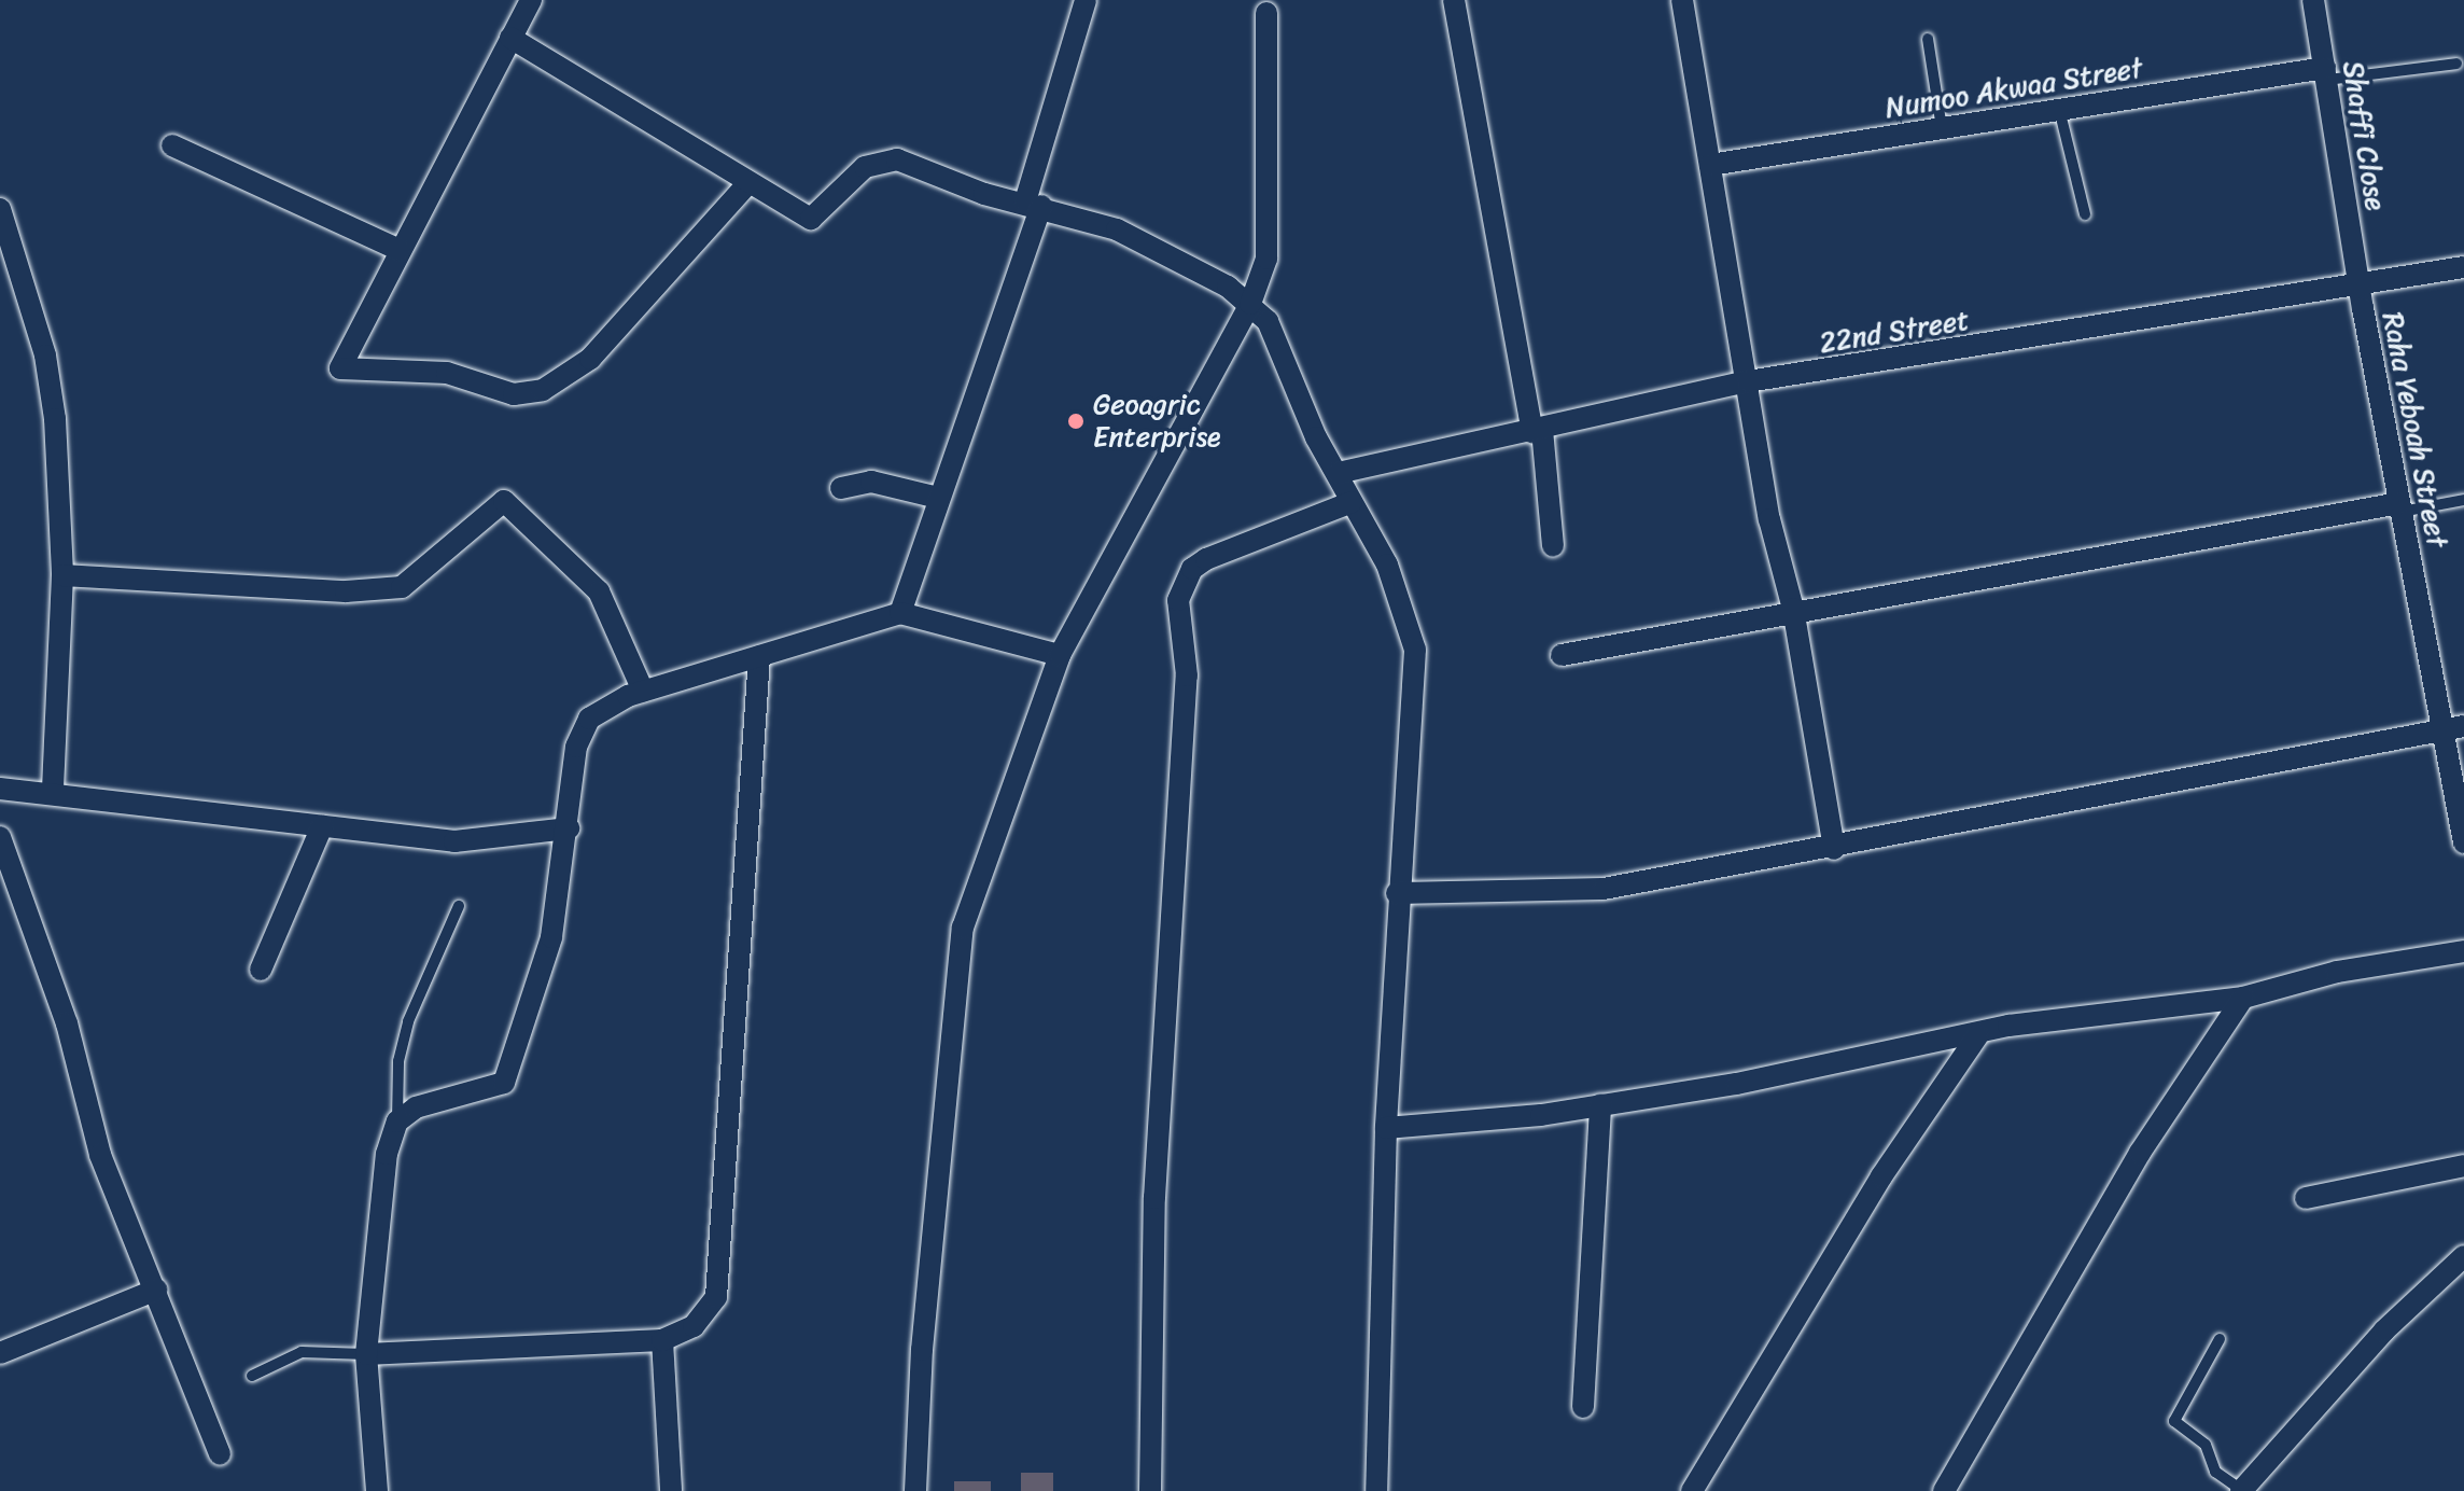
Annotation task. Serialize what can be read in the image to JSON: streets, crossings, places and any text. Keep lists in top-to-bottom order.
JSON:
{
  "streets": {
    "street": [
      "Numoo Akwaa Street",
      "Shaffi Close",
      "22nd Street",
      "Raha Yeboah Street"
    ]
  },
  "crossings": [
    ["Numoo Akwaa Street", "Shaffi Close"],
    ["Shaffi Close", "22nd Street"],
    ["Shaffi Close", "Raha Yeboah Street"],
    ["22nd Street", "Raha Yeboah Street"]
  ],
  "places": ["Geoagric Enterprise"]
}
